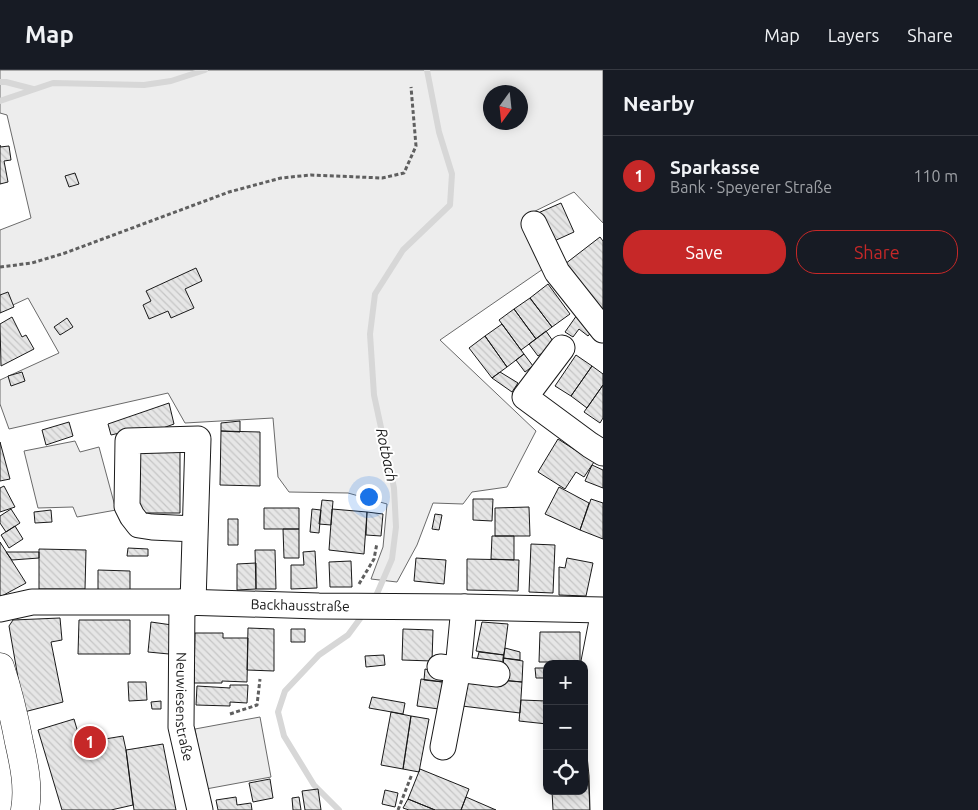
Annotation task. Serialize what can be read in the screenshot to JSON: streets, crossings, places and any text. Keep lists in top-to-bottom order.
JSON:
{
  "streets": {
    "street": ["Backhausstraße", "Neuwiesenstraße"]
  },
  "crossings": [
    ["Backhausstraße", "Neuwiesenstraße"]
  ],
  "water": ["Rotbach"],
  "north": "bottom",
  "page": {
    "header": "Map",
    "nav": ["Map", "Layers", "Share"],
    "heading": "Nearby",
    "list": [
      {
        "mark": "1",
        "name": "Sparkasse",
        "note": "Bank · Speyerer Straße",
        "value": "110 m"
      }
    ],
    "buttons": ["Save", "Share"],
    "map_buttons": ["+", "−"],
    "pins": "1"
  }
}
